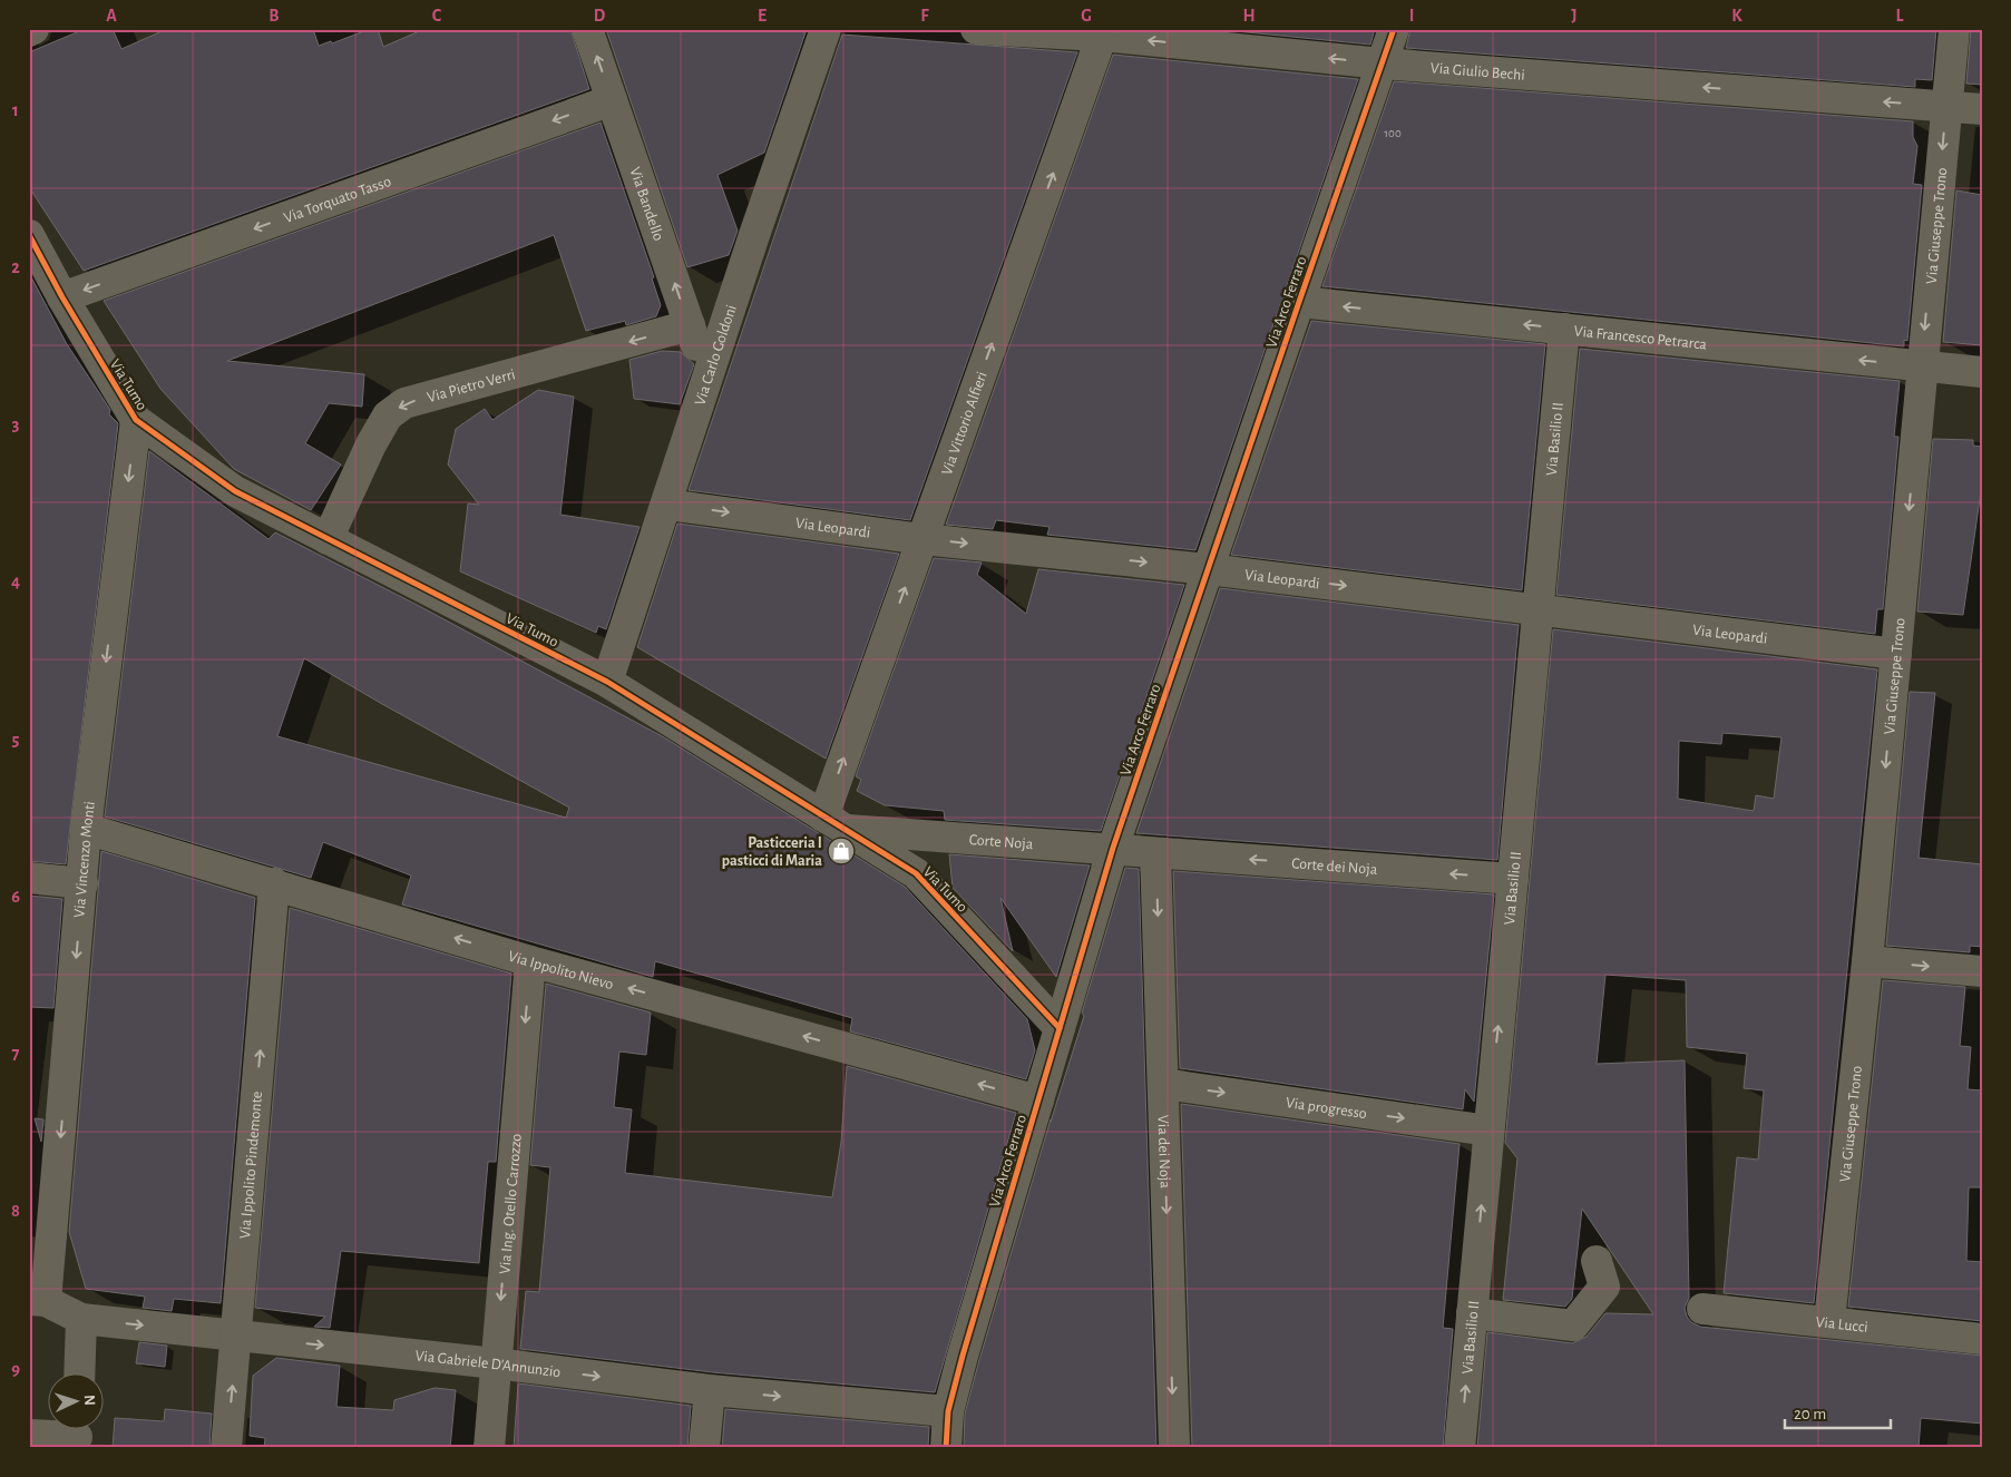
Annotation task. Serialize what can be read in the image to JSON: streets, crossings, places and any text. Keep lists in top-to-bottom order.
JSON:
{
  "streets": {
    "street": [
      "Via Giulio Bechi",
      "Via Torquato Tasso",
      "Via Bandello",
      "Via Giuseppe Trono",
      "Via Arco Ferraro",
      "Via Francesco Petrarca",
      "Via Carlo Goldoni",
      "Via Tumo",
      "Via Pietro Verri",
      "Via Vittorio Alfieri",
      "Via Basilio II",
      "Via Leopardi",
      "Corte Noja",
      "Via Vincenzo Monti",
      "Corte dei Noja",
      "Via Ippolito Nievo",
      "Via progresso",
      "Via dei Noja",
      "Via Ippolito Pindemonte",
      "Via Ing. Otello Carrozzo",
      "Via Lucci",
      "Via Gabriele D'Annunzio"
    ]
  },
  "crossings": [
    ["Via Giulio Bechi", "Via Giuseppe Trono"],
    ["Via Giulio Bechi", "Via Arco Ferraro"],
    ["Via Giulio Bechi", "Via Vittorio Alfieri"],
    ["Via Torquato Tasso", "Via Bandello"],
    ["Via Torquato Tasso", "Via Tumo"],
    ["Via Bandello", "Via Carlo Goldoni"],
    ["Via Bandello", "Via Pietro Verri"],
    ["Via Giuseppe Trono", "Via Francesco Petrarca"],
    ["Via Giuseppe Trono", "Via Leopardi"],
    ["Via Giuseppe Trono", "Via Lucci"],
    ["Via Arco Ferraro", "Via Francesco Petrarca"],
    ["Via Arco Ferraro", "Via Tumo"],
    ["Via Arco Ferraro", "Via Leopardi"],
    ["Via Arco Ferraro", "Corte Noja"],
    ["Via Arco Ferraro", "Via Ippolito Nievo"],
    ["Via Arco Ferraro", "Via Gabriele D'Annunzio"],
    ["Via Francesco Petrarca", "Via Basilio II"],
    ["Via Carlo Goldoni", "Via Tumo"],
    ["Via Carlo Goldoni", "Via Leopardi"],
    ["Via Tumo", "Via Pietro Verri"],
    ["Via Tumo", "Via Vittorio Alfieri"],
    ["Via Tumo", "Corte Noja"],
    ["Via Tumo", "Via Vincenzo Monti"],
    ["Via Vittorio Alfieri", "Via Leopardi"],
    ["Via Vittorio Alfieri", "Corte Noja"],
    ["Via Basilio II", "Via Leopardi"],
    ["Via Basilio II", "Corte dei Noja"],
    ["Via Basilio II", "Via progresso"],
    ["Corte Noja", "Corte dei Noja"],
    ["Corte Noja", "Via dei Noja"],
    ["Via Vincenzo Monti", "Via Ippolito Nievo"],
    ["Via Vincenzo Monti", "Via Gabriele D'Annunzio"],
    ["Corte dei Noja", "Via dei Noja"],
    ["Via Ippolito Nievo", "Via Ippolito Pindemonte"],
    ["Via Ippolito Nievo", "Via Ing. Otello Carrozzo"],
    ["Via progresso", "Via dei Noja"],
    ["Via Ippolito Pindemonte", "Via Gabriele D'Annunzio"],
    ["Via Ing. Otello Carrozzo", "Via Gabriele D'Annunzio"]
  ],
  "one_way": [
    "Via Giulio Bechi",
    "Via Torquato Tasso",
    "Via Bandello",
    "Via Giuseppe Trono",
    "Via Francesco Petrarca",
    "Via Pietro Verri",
    "Via Vittorio Alfieri",
    "Via Basilio II",
    "Via Leopardi",
    "Via Vincenzo Monti",
    "Corte dei Noja",
    "Via Ippolito Nievo",
    "Via progresso",
    "Via dei Noja",
    "Via Ippolito Pindemonte",
    "Via Ing. Otello Carrozzo",
    "Via Gabriele D'Annunzio"
  ],
  "places": {
    "shop": ["Pasticceria I pasticci di Maria"]
  },
  "house_numbers": ["100"],
  "scale_bar": "20 m",
  "north": "right",
  "grid": {
    "columns": [
      "A",
      "B",
      "C",
      "D",
      "E",
      "F",
      "G",
      "H",
      "I",
      "J",
      "K",
      "L"
    ],
    "rows": [
      "1",
      "2",
      "3",
      "4",
      "5",
      "6",
      "7",
      "8",
      "9"
    ]
  }
}
